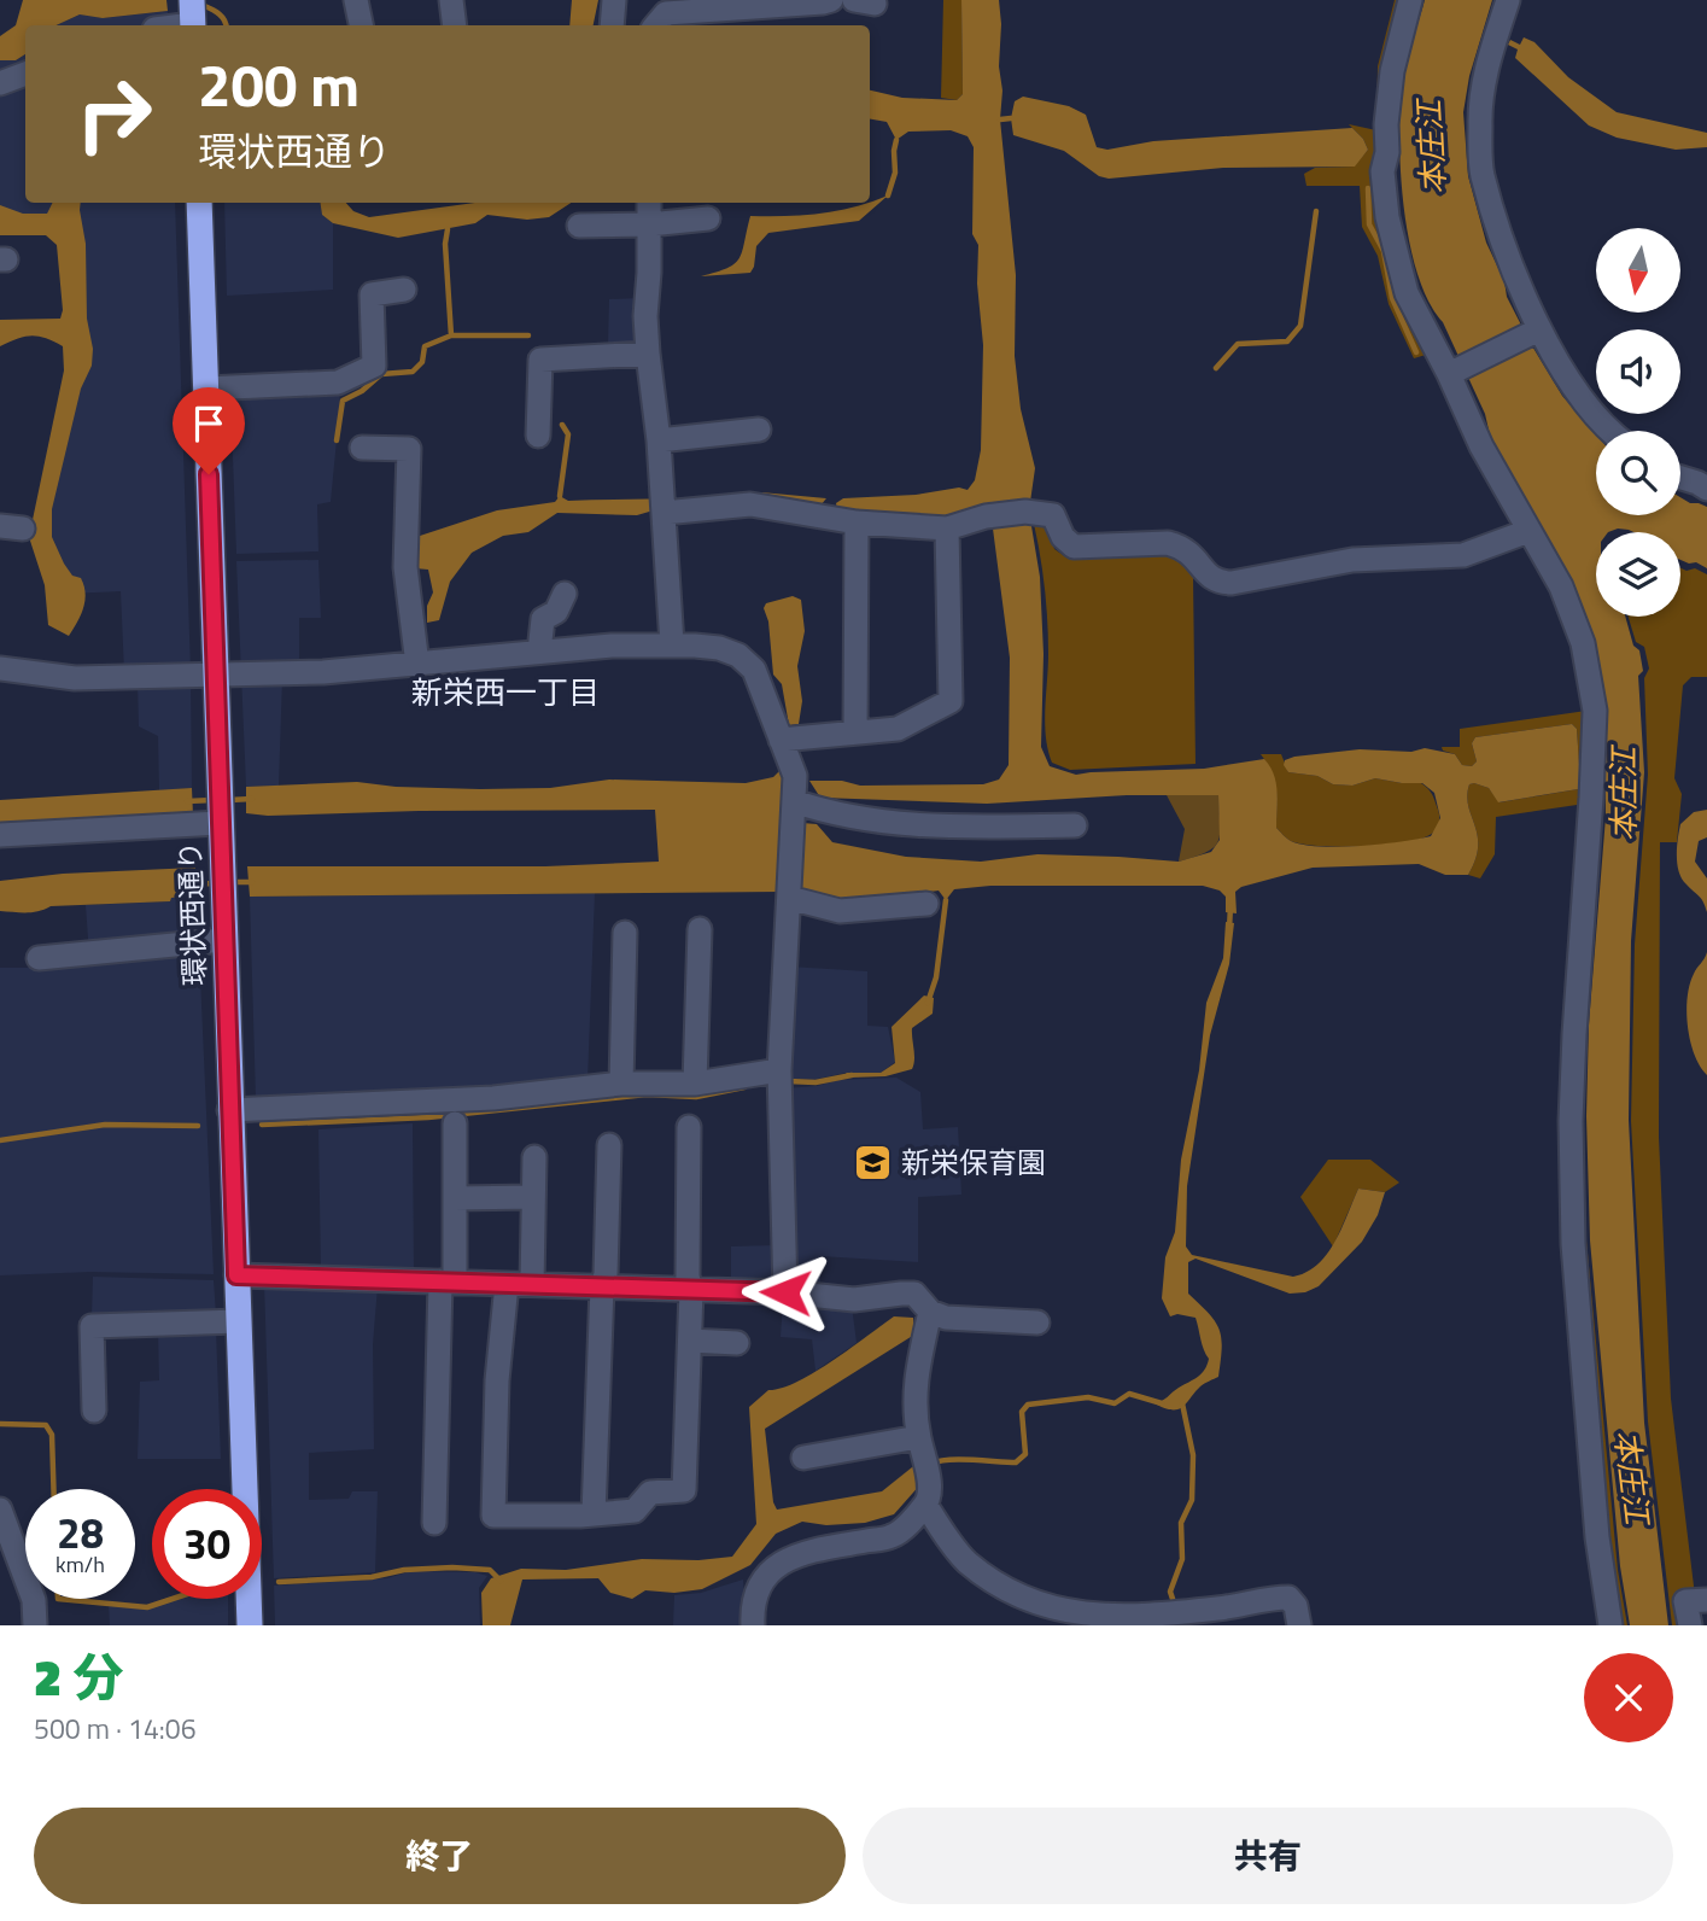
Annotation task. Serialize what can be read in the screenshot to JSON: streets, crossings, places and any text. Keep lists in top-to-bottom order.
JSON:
{
  "streets": {
    "highway": ["環状西通り"]
  },
  "districts": ["新栄西一丁目"],
  "water": ["本庄江"],
  "places": {
    "school or university": ["新栄保育園"]
  },
  "north": "bottom",
  "page": {
    "turn": ["200 m", "環状西通り"],
    "speed": "28 km/h",
    "limit": "30",
    "heading": ["2 分", "500 m · 14:06"],
    "buttons": ["終了", "共有"]
  }
}
